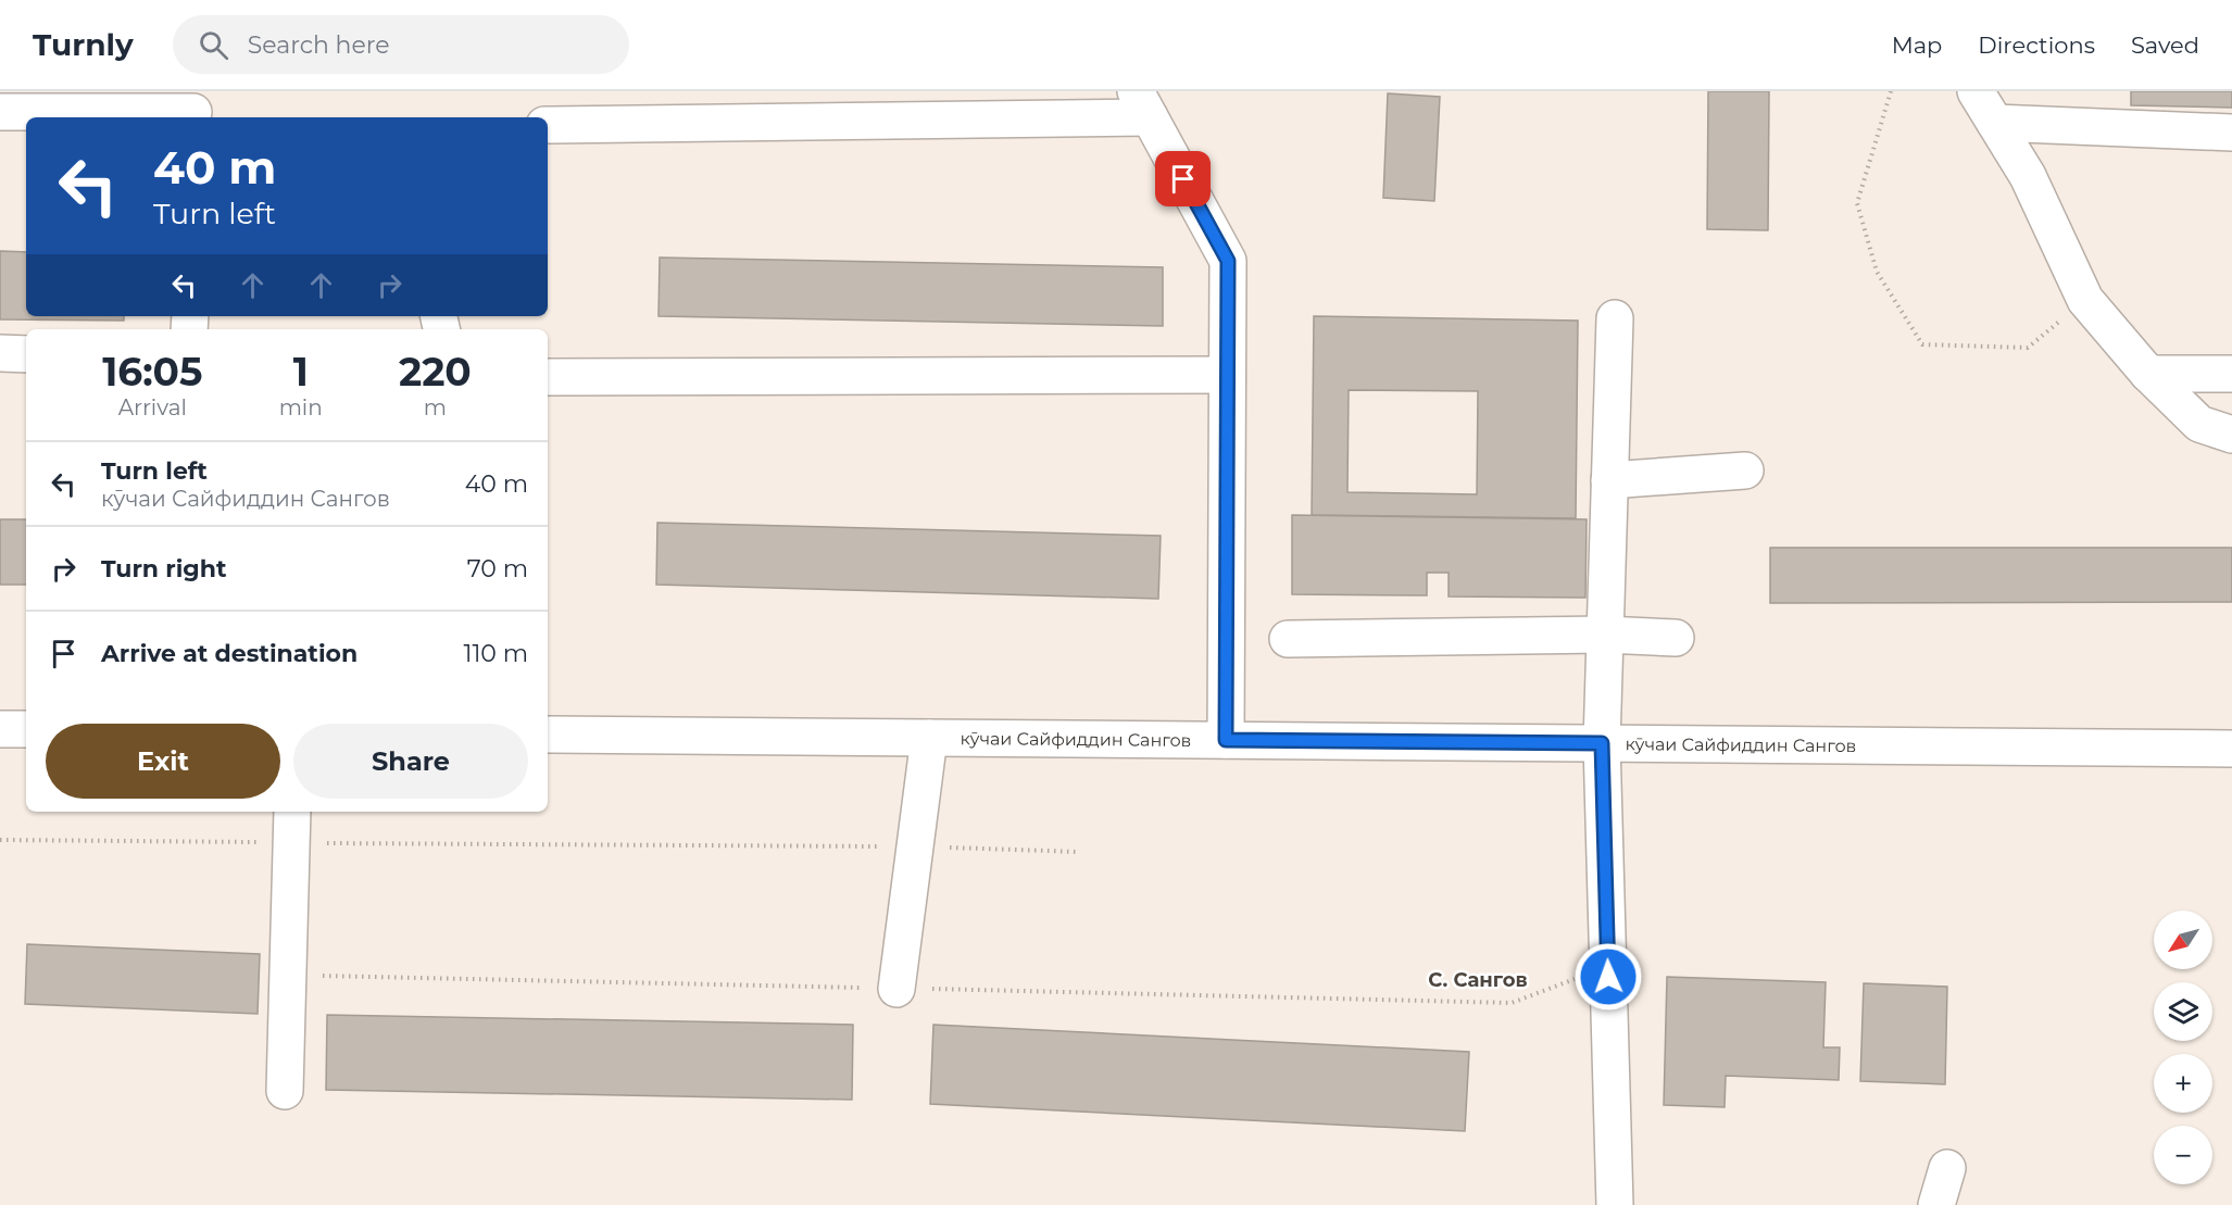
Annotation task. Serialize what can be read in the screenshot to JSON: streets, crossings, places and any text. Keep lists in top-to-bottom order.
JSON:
{
  "streets": {
    "street": ["кӯчаи Сайфиддин Сангов"]
  },
  "districts": ["С. Сангов"],
  "north": "bottom left",
  "page": {
    "header": "Turnly",
    "search": "Search here",
    "nav": ["Map", "Directions", "Saved"],
    "turn": ["40 m", "Turn left"],
    "eta": [
      "16:05",
      "Arrival",
      "1",
      "min",
      "220",
      "m"
    ],
    "list": [
      {
        "name": "Turn left",
        "note": "кӯчаи Сайфиддин Сангов",
        "value": "40 m"
      },
      {
        "name": "Turn right",
        "value": "70 m"
      },
      {
        "name": "Arrive at destination",
        "value": "110 m"
      }
    ],
    "buttons": ["Exit", "Share"],
    "map_buttons": ["+", "−"]
  }
}
